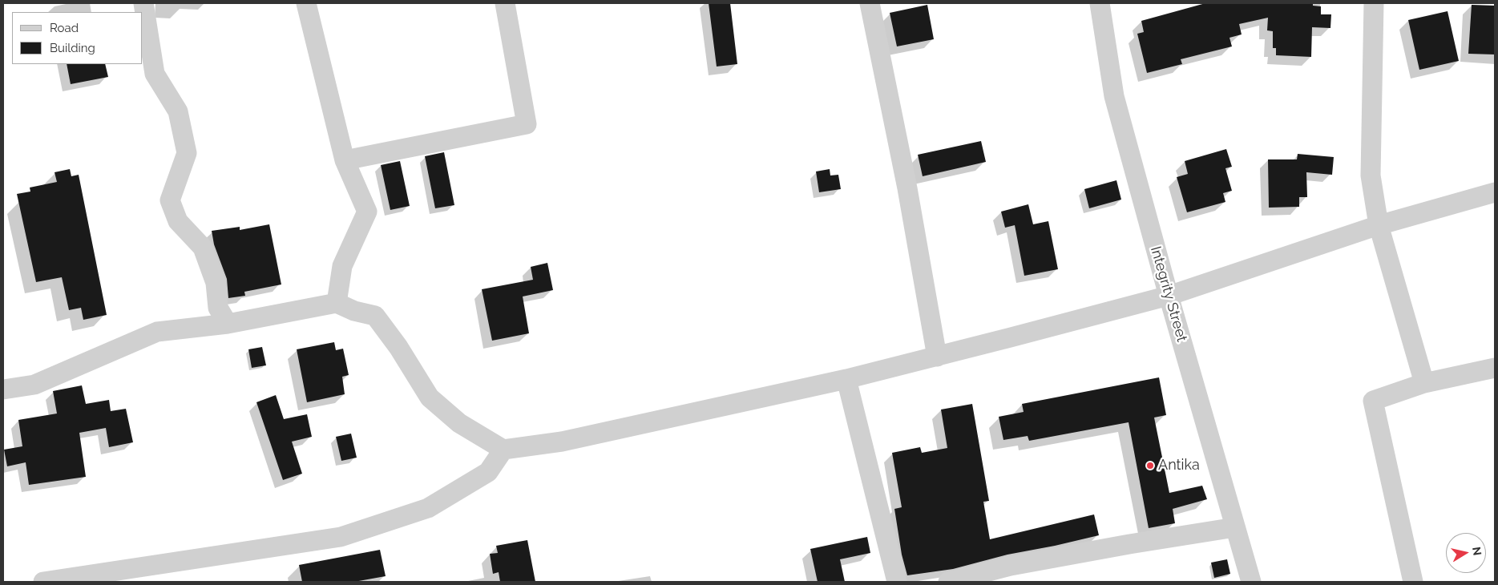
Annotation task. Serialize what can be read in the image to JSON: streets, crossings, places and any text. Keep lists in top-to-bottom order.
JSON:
{
  "streets": {
    "street": ["Integrity Street"]
  },
  "places": ["Antika"],
  "legend": ["Road", "Building"],
  "north": "right"
}
